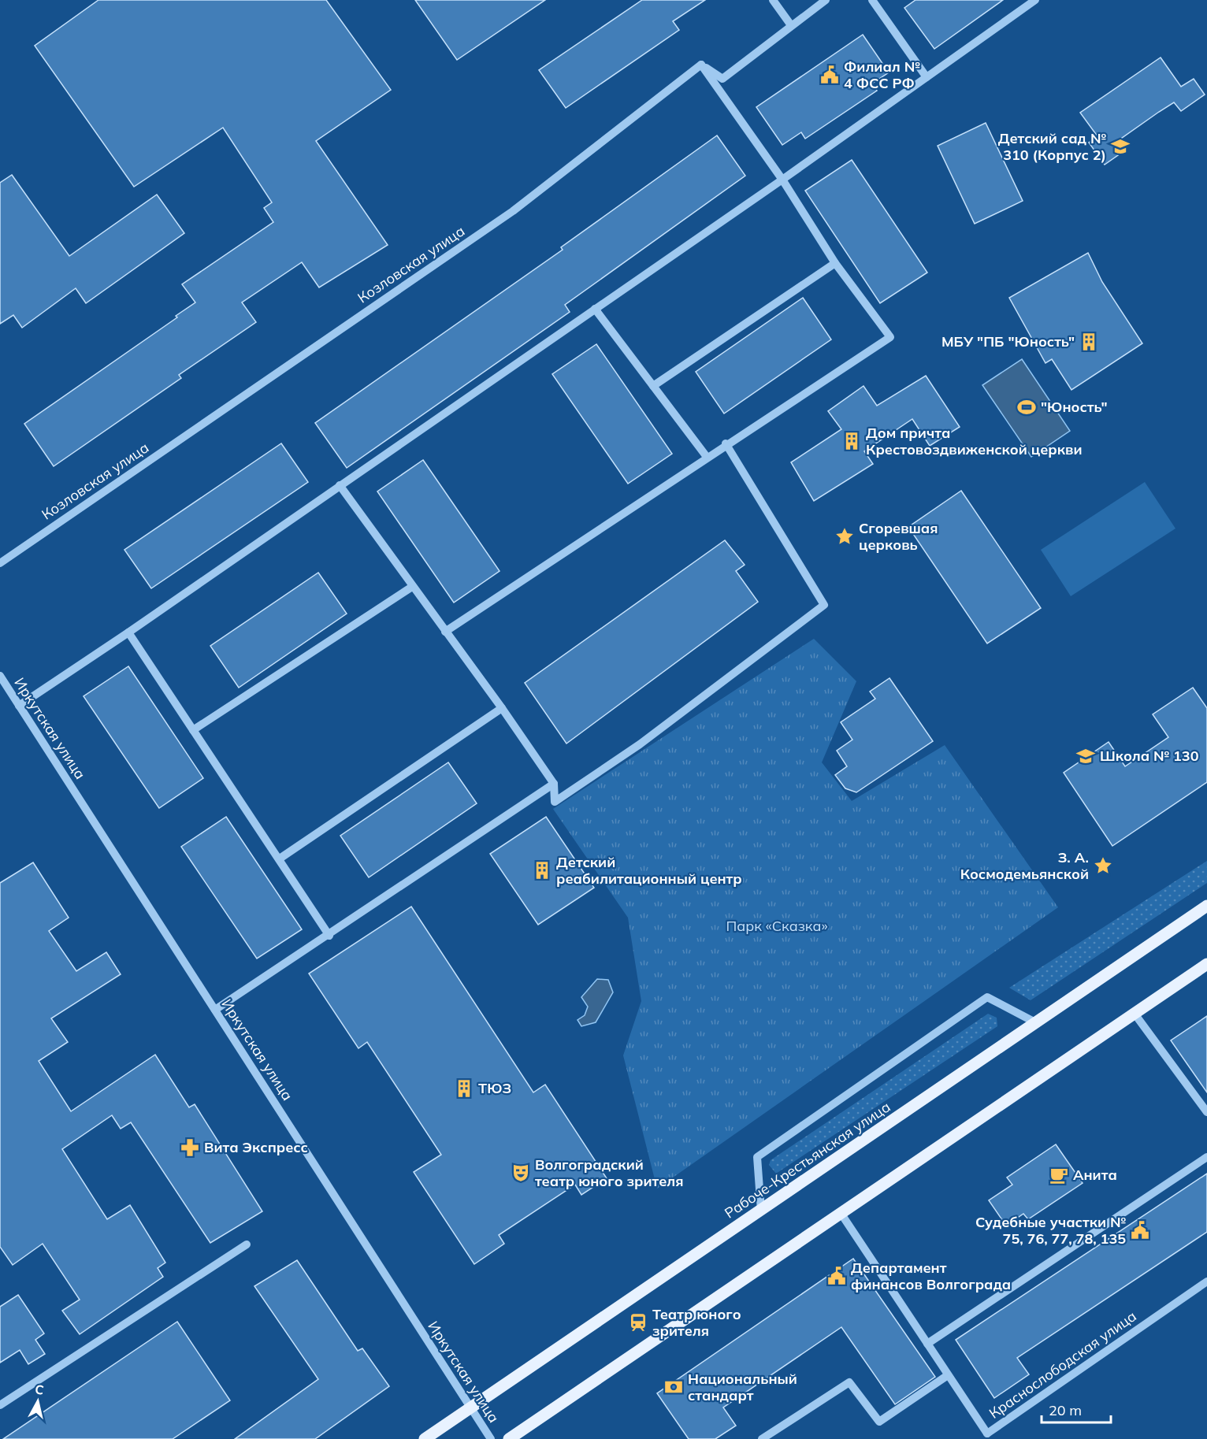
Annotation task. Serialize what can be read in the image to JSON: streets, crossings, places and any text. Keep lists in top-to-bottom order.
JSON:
{
  "streets": {
    "main road": ["Рабоче-Крестьянская улица"],
    "street": ["Козловская улица", "Иркутская улица", "Краснослободская улица"]
  },
  "crossings": [
    ["Иркутская улица", "Рабоче-Крестьянская улица"]
  ],
  "parks": ["Парк «Сказка»"],
  "places": {
    "public building": ["Филиал № 4 ФСС РФ", "Судебные участки № 75, 76, 77, 78, 135", "Департамент финансов Волгограда"],
    "school or university": ["Детский сад № 310 (Корпус 2)", "Школа № 130"],
    "building": [
      "МБУ \"ПБ \"Юность\"",
      "Дом причта Крестовоздвиженской церкви",
      "Детский реабилитационный центр",
      "ТЮЗ"
    ],
    "sports": ["\"Юность\""],
    "place": ["Сгоревшая церковь", "З. А. Космодемьянской"],
    "pharmacy": ["Вита Экспресс"],
    "theatre": ["Волгоградский театр юного зрителя"],
    "cafe": ["Анита"],
    "station": ["Театр юного зрителя"],
    "bank": ["Национальный стандарт"]
  },
  "scale_bar": "20 m",
  "north": "top"
}
